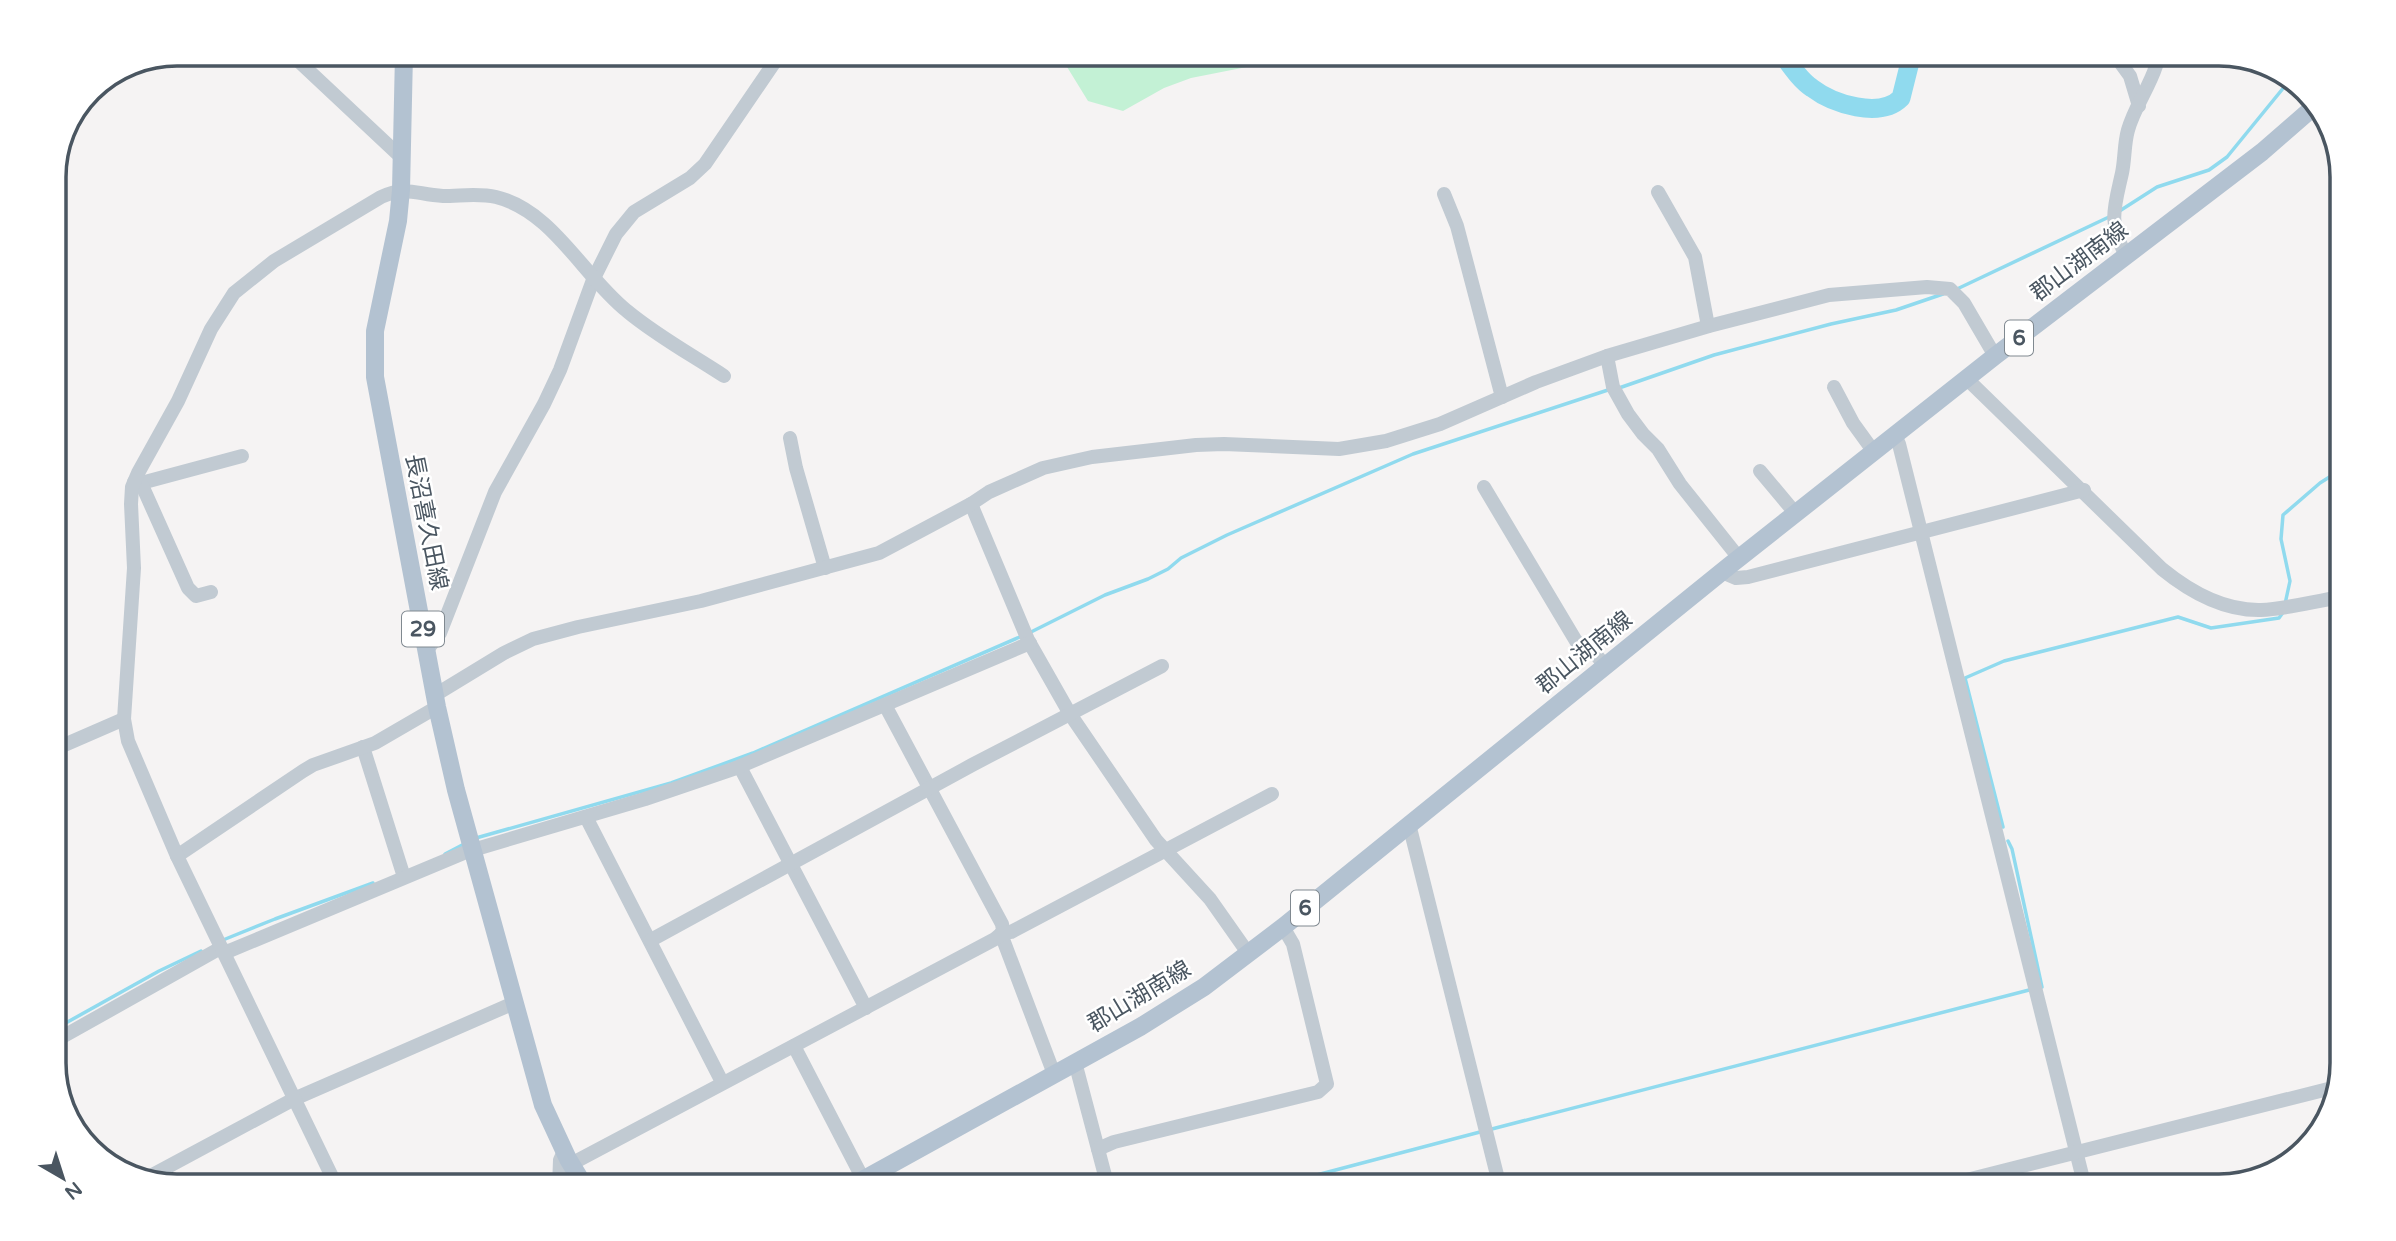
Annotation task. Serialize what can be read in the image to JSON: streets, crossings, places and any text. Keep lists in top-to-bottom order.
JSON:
{
  "streets": {
    "main road": [
      "郡山湖南線",
      "6",
      "長沼喜久田線",
      "29"
    ]
  },
  "north": "bottom right"
}
